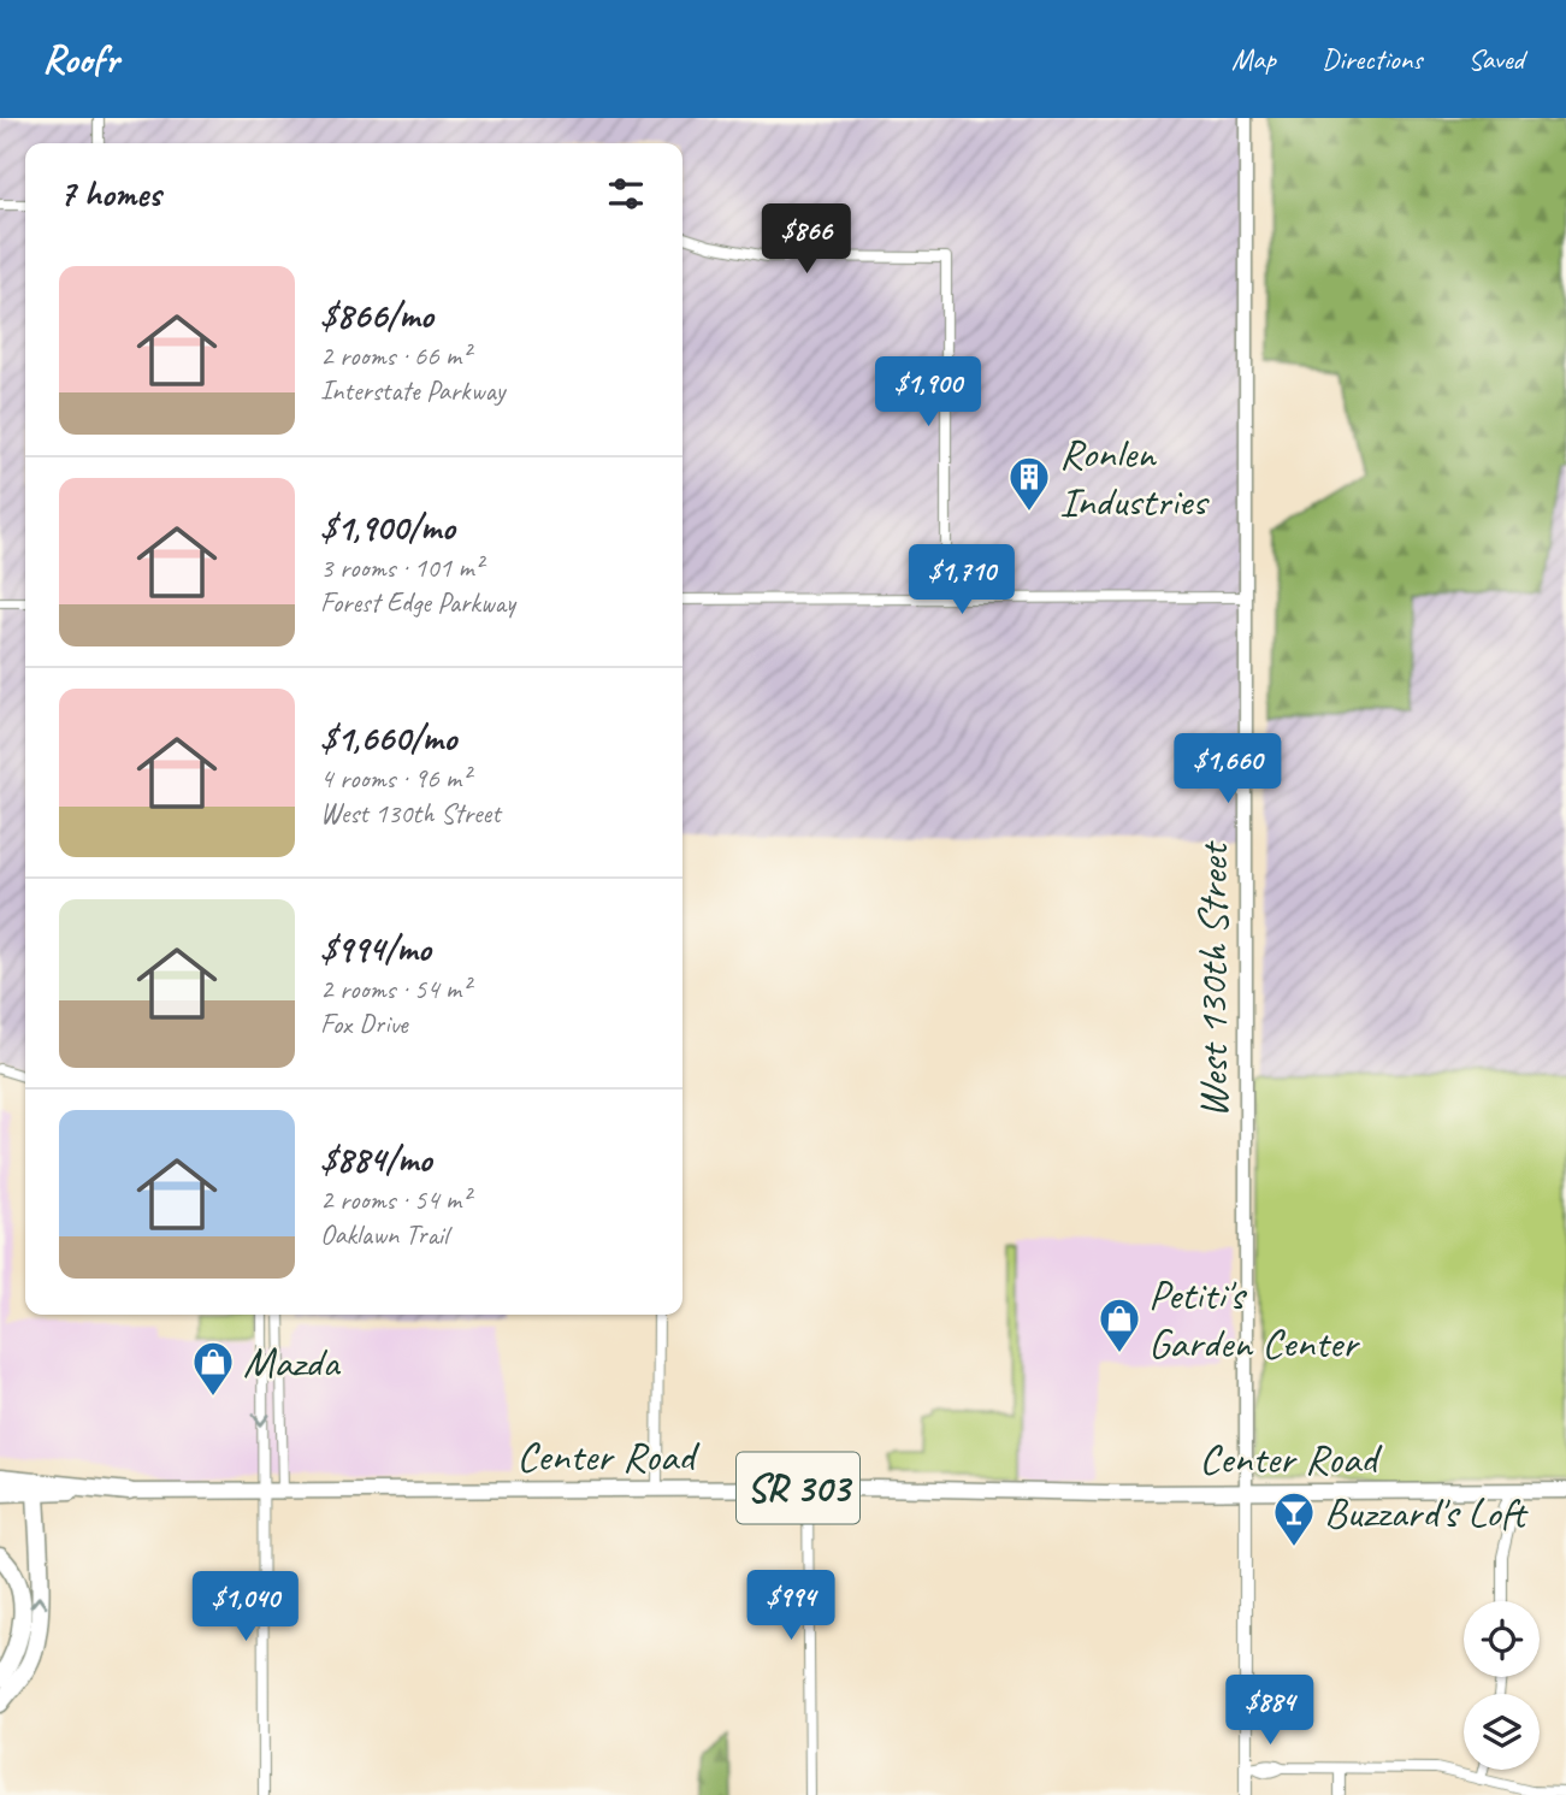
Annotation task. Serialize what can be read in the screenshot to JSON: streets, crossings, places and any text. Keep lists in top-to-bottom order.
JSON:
{
  "streets": {
    "main road": ["West 130th Street", "Center Road", "SR 303"]
  },
  "crossings": [
    ["West 130th Street", "Center Road"]
  ],
  "places": {
    "building": ["Ronlen Industries"],
    "shop": ["Petiti's Garden Center", "Mazda"],
    "bar": ["Buzzard's Loft"]
  },
  "page": {
    "header": "Roofr",
    "nav": ["Map", "Directions", "Saved"],
    "heading": "7 homes",
    "price": [
      "$866",
      "$1,900",
      "$1,710",
      "$1,660",
      "$994",
      "$1,040",
      "$884"
    ],
    "list": [
      {
        "name": "$866/mo",
        "note": "2 rooms · 66 m² · Interstate Parkway"
      },
      {
        "name": "$1,900/mo",
        "note": "3 rooms · 101 m² · Forest Edge Parkway"
      },
      {
        "name": "$1,660/mo",
        "note": "4 rooms · 96 m² · West 130th Street"
      },
      {
        "name": "$994/mo",
        "note": "2 rooms · 54 m² · Fox Drive"
      },
      {
        "name": "$884/mo",
        "note": "2 rooms · 54 m² · Oaklawn Trail"
      }
    ]
  }
}
